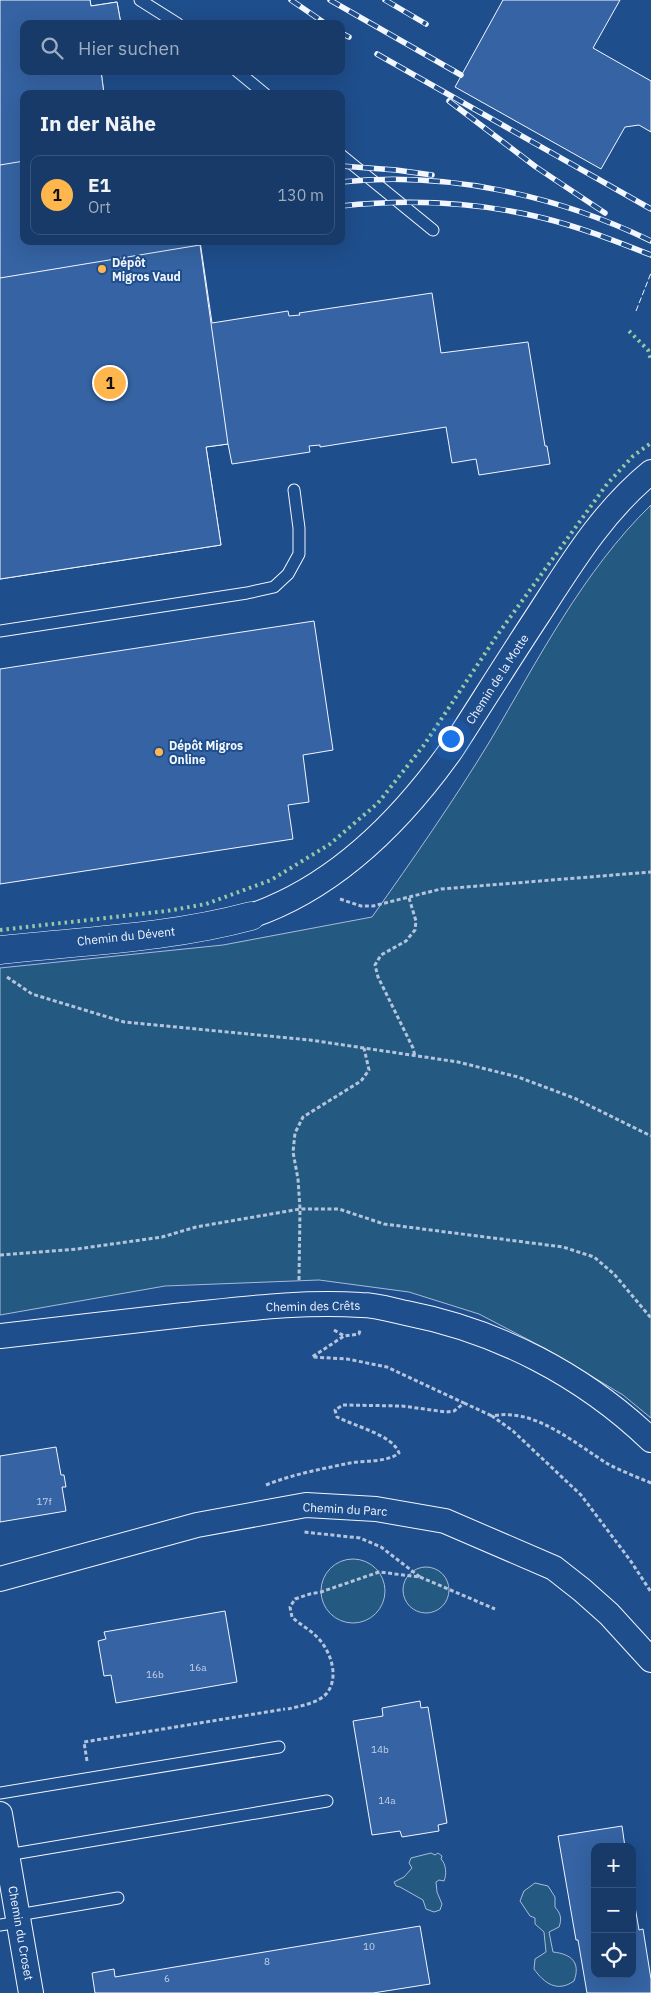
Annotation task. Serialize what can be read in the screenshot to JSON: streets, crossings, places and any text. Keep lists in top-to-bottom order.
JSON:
{
  "streets": {
    "street": [
      "Chemin de la Motte",
      "Chemin du Dévent",
      "Chemin des Crêts",
      "Chemin du Parc",
      "Chemin du Croset"
    ]
  },
  "crossings": [
    ["Chemin de la Motte", "Chemin du Dévent"]
  ],
  "places": ["Dépôt Migros Vaud", "Dépôt Migros Online"],
  "house_numbers": [
    "17f",
    "16a",
    "16b",
    "14b",
    "14a",
    "10",
    "8",
    "6"
  ],
  "page": {
    "search": "Hier suchen",
    "heading": "In der Nähe",
    "list": [
      {
        "mark": "1",
        "name": "E1",
        "note": "Ort",
        "value": "130 m"
      }
    ],
    "pins": "1",
    "map_buttons": ["+", "−"]
  }
}
